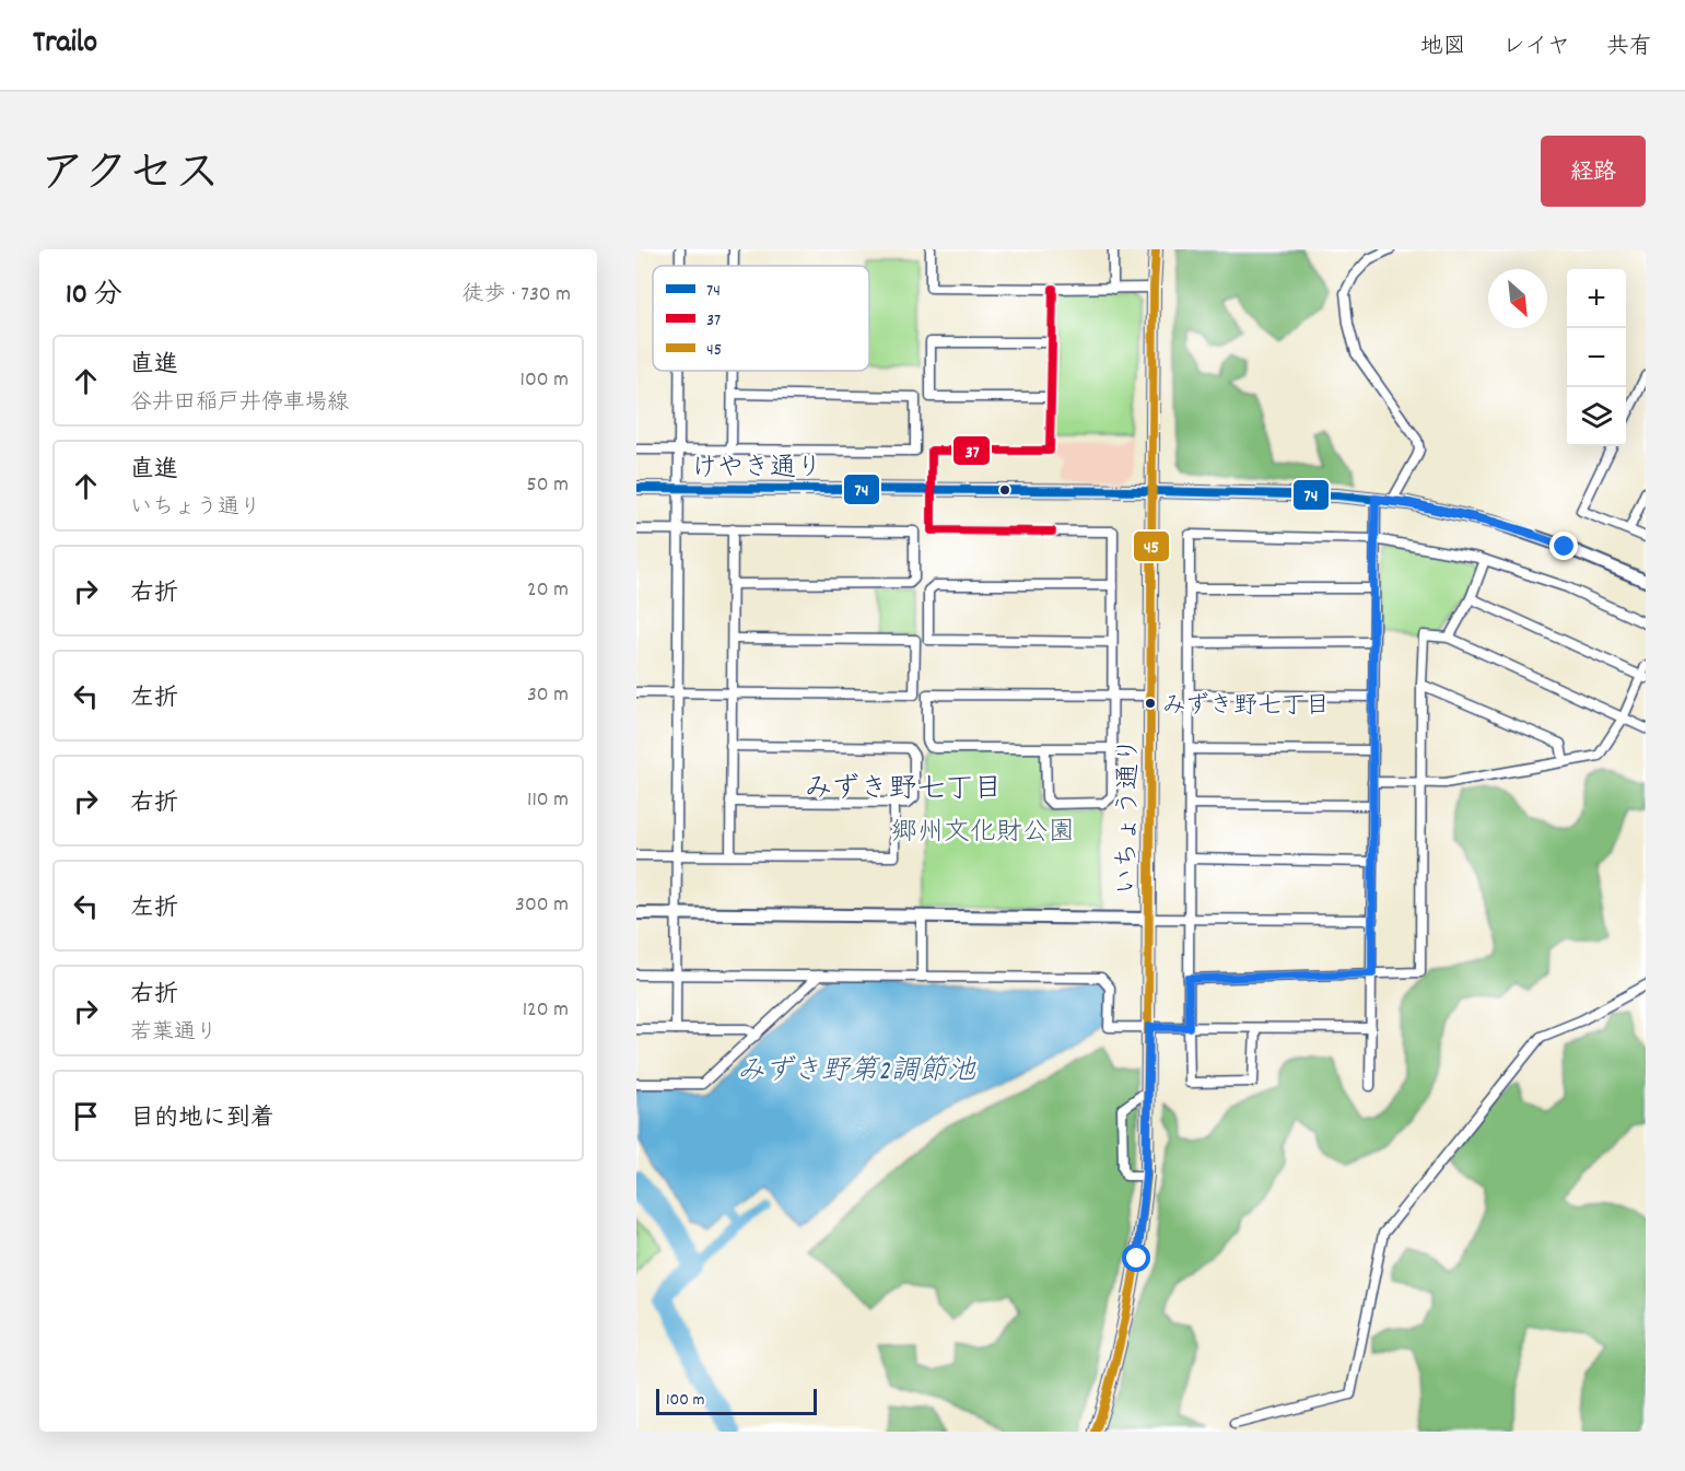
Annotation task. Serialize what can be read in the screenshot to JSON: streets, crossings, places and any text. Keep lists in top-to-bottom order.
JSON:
{
  "streets": {
    "main road": ["けやき通り", "いちょう通り"]
  },
  "crossings": [
    ["けやき通り", "いちょう通り"]
  ],
  "districts": ["みずき野七丁目"],
  "water": ["みずき野第2調節池"],
  "parks": ["郷州文化財公園"],
  "places": ["みずき野七丁目"],
  "lines": ["transit line 45", "transit line 37", "transit line 74"],
  "legend": ["74", "37", "45"],
  "scale_bar": "100 m",
  "north": "bottom right",
  "page": {
    "header": "Trailo",
    "nav": ["地図", "レイヤ", "共有"],
    "title": "アクセス",
    "buttons": "経路",
    "heading": ["10 分", "徒歩 · 730 m"],
    "map_buttons": ["+", "−"],
    "list": [
      ["直進", "谷井田稲戸井停車場線", "100 m"],
      ["直進", "いちょう通り", "50 m"],
      ["右折", "20 m"],
      ["左折", "30 m"],
      ["右折", "110 m"],
      ["左折", "300 m"],
      ["右折", "若葉通り", "120 m"],
      "目的地に到着"
    ],
    "scale": "100 m"
  }
}
